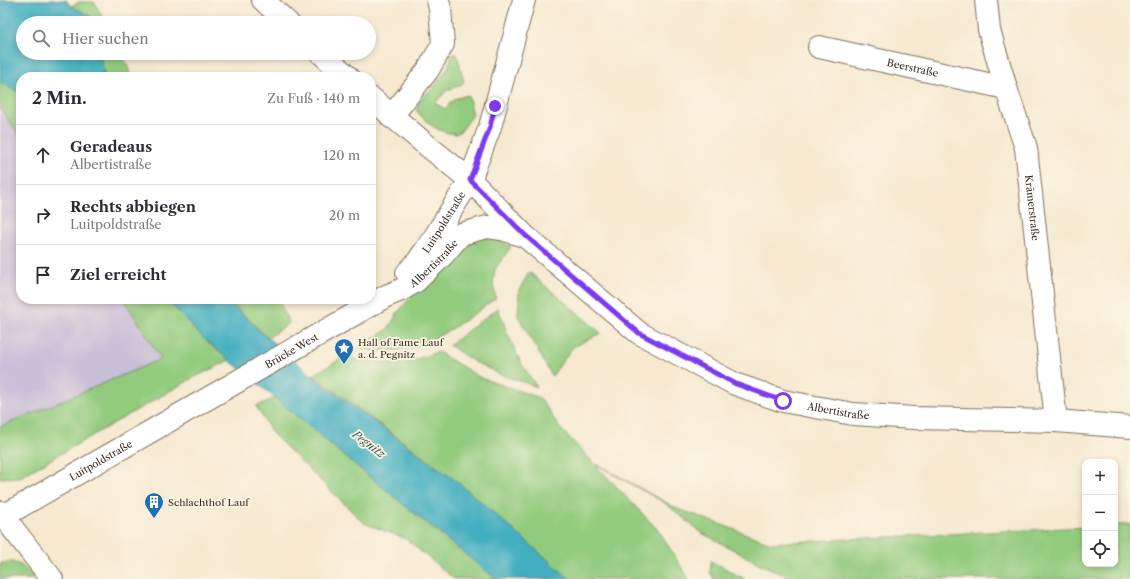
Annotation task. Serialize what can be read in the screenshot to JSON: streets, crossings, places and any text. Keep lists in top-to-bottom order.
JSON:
{
  "streets": {
    "main road": [
      "Beerstraße",
      "Krämerstraße",
      "Luitpoldstraße",
      "Albertistraße",
      "Brücke West"
    ]
  },
  "crossings": [
    ["Beerstraße", "Krämerstraße"],
    ["Krämerstraße", "Albertistraße"],
    ["Luitpoldstraße", "Albertistraße"],
    ["Luitpoldstraße", "Brücke West"],
    ["Albertistraße", "Brücke West"]
  ],
  "water": ["Pegnitz"],
  "places": {
    "place": ["Hall of Fame Lauf a. d. Pegnitz"],
    "building": ["Schlachthof Lauf"]
  },
  "page": {
    "search": "Hier suchen",
    "heading": ["2 Min.", "Zu Fuß · 140 m"],
    "list": [
      ["Geradeaus", "Albertistraße", "120 m"],
      ["Rechts abbiegen", "Luitpoldstraße", "20 m"],
      "Ziel erreicht"
    ],
    "map_buttons": ["+", "−"]
  }
}
